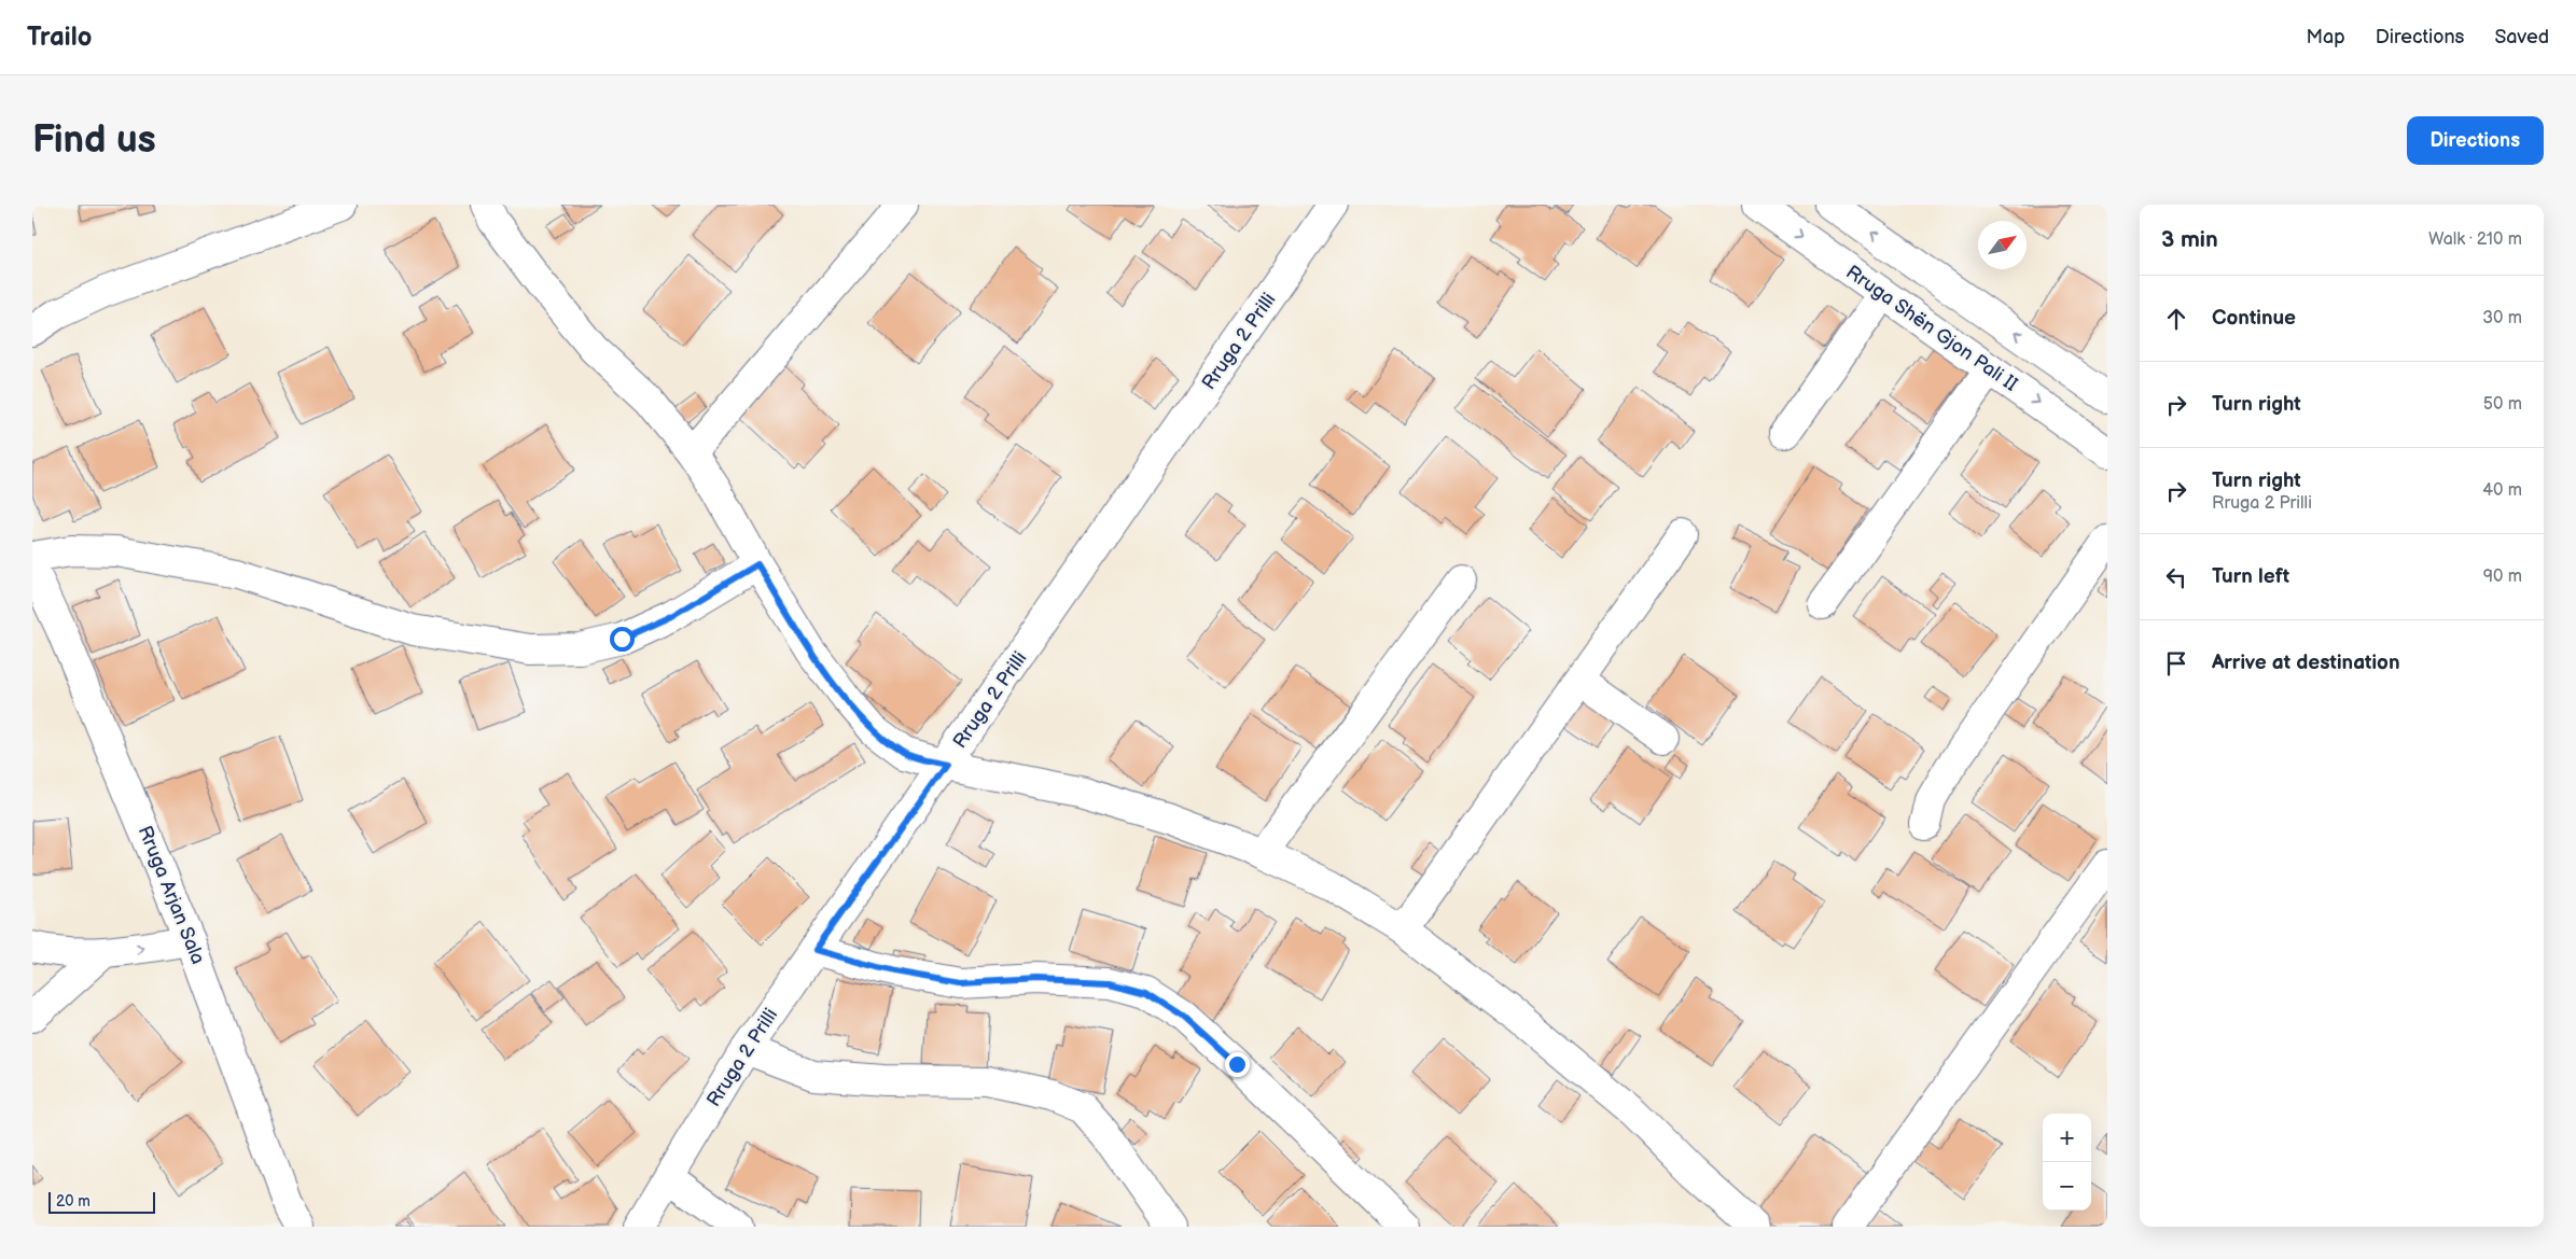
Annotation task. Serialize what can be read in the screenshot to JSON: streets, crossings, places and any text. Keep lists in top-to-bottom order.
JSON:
{
  "streets": {
    "street": ["Rruga Shën Gjon Pali II", "Rruga 2 Prilli", "Rruga Arjan Sala"]
  },
  "scale_bar": "20 m",
  "north": "top right",
  "page": {
    "header": "Trailo",
    "nav": ["Map", "Directions", "Saved"],
    "buttons": "Directions",
    "title": "Find us",
    "heading": ["3 min", "Walk · 210 m"],
    "list": [
      ["Continue", "30 m"],
      ["Turn right", "50 m"],
      ["Turn right", "Rruga 2 Prilli", "40 m"],
      ["Turn left", "90 m"],
      "Arrive at destination"
    ],
    "map_buttons": ["+", "−"],
    "scale": "20 m"
  }
}
